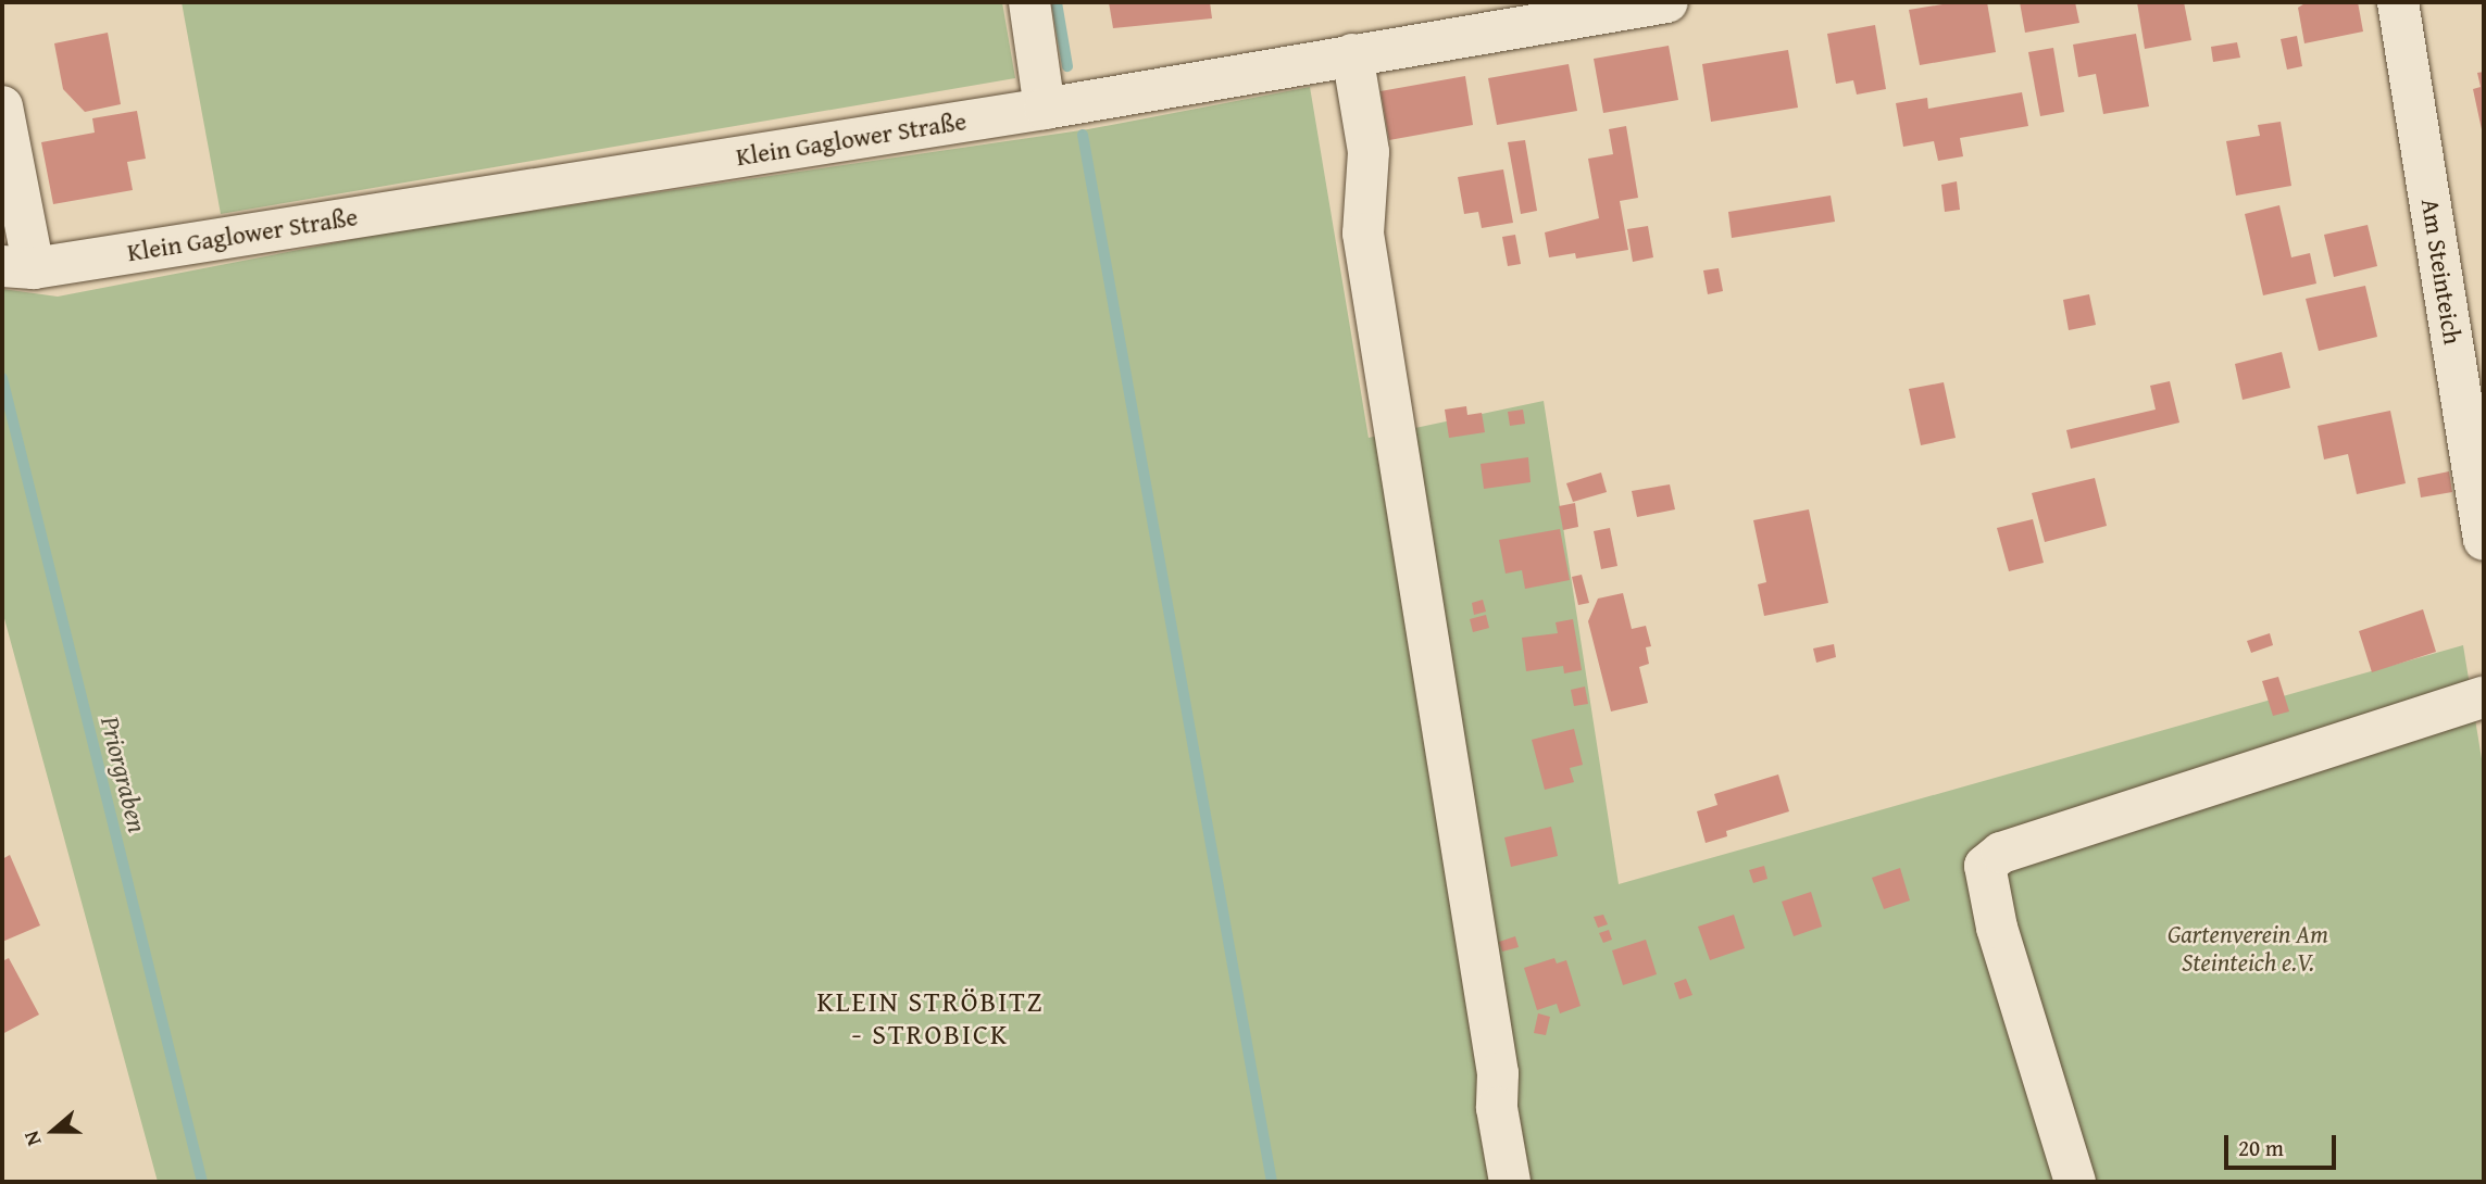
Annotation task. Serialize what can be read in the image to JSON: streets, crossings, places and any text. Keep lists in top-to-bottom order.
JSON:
{
  "streets": {
    "street": ["Klein Gaglower Straße", "Am Steinteich"]
  },
  "districts": ["KLEIN STRÖBITZ - STROBICK"],
  "water": ["Priorgraben"],
  "parks": ["Gartenverein Am Steinteich e.V."],
  "scale_bar": "20 m",
  "north": "left"
}
